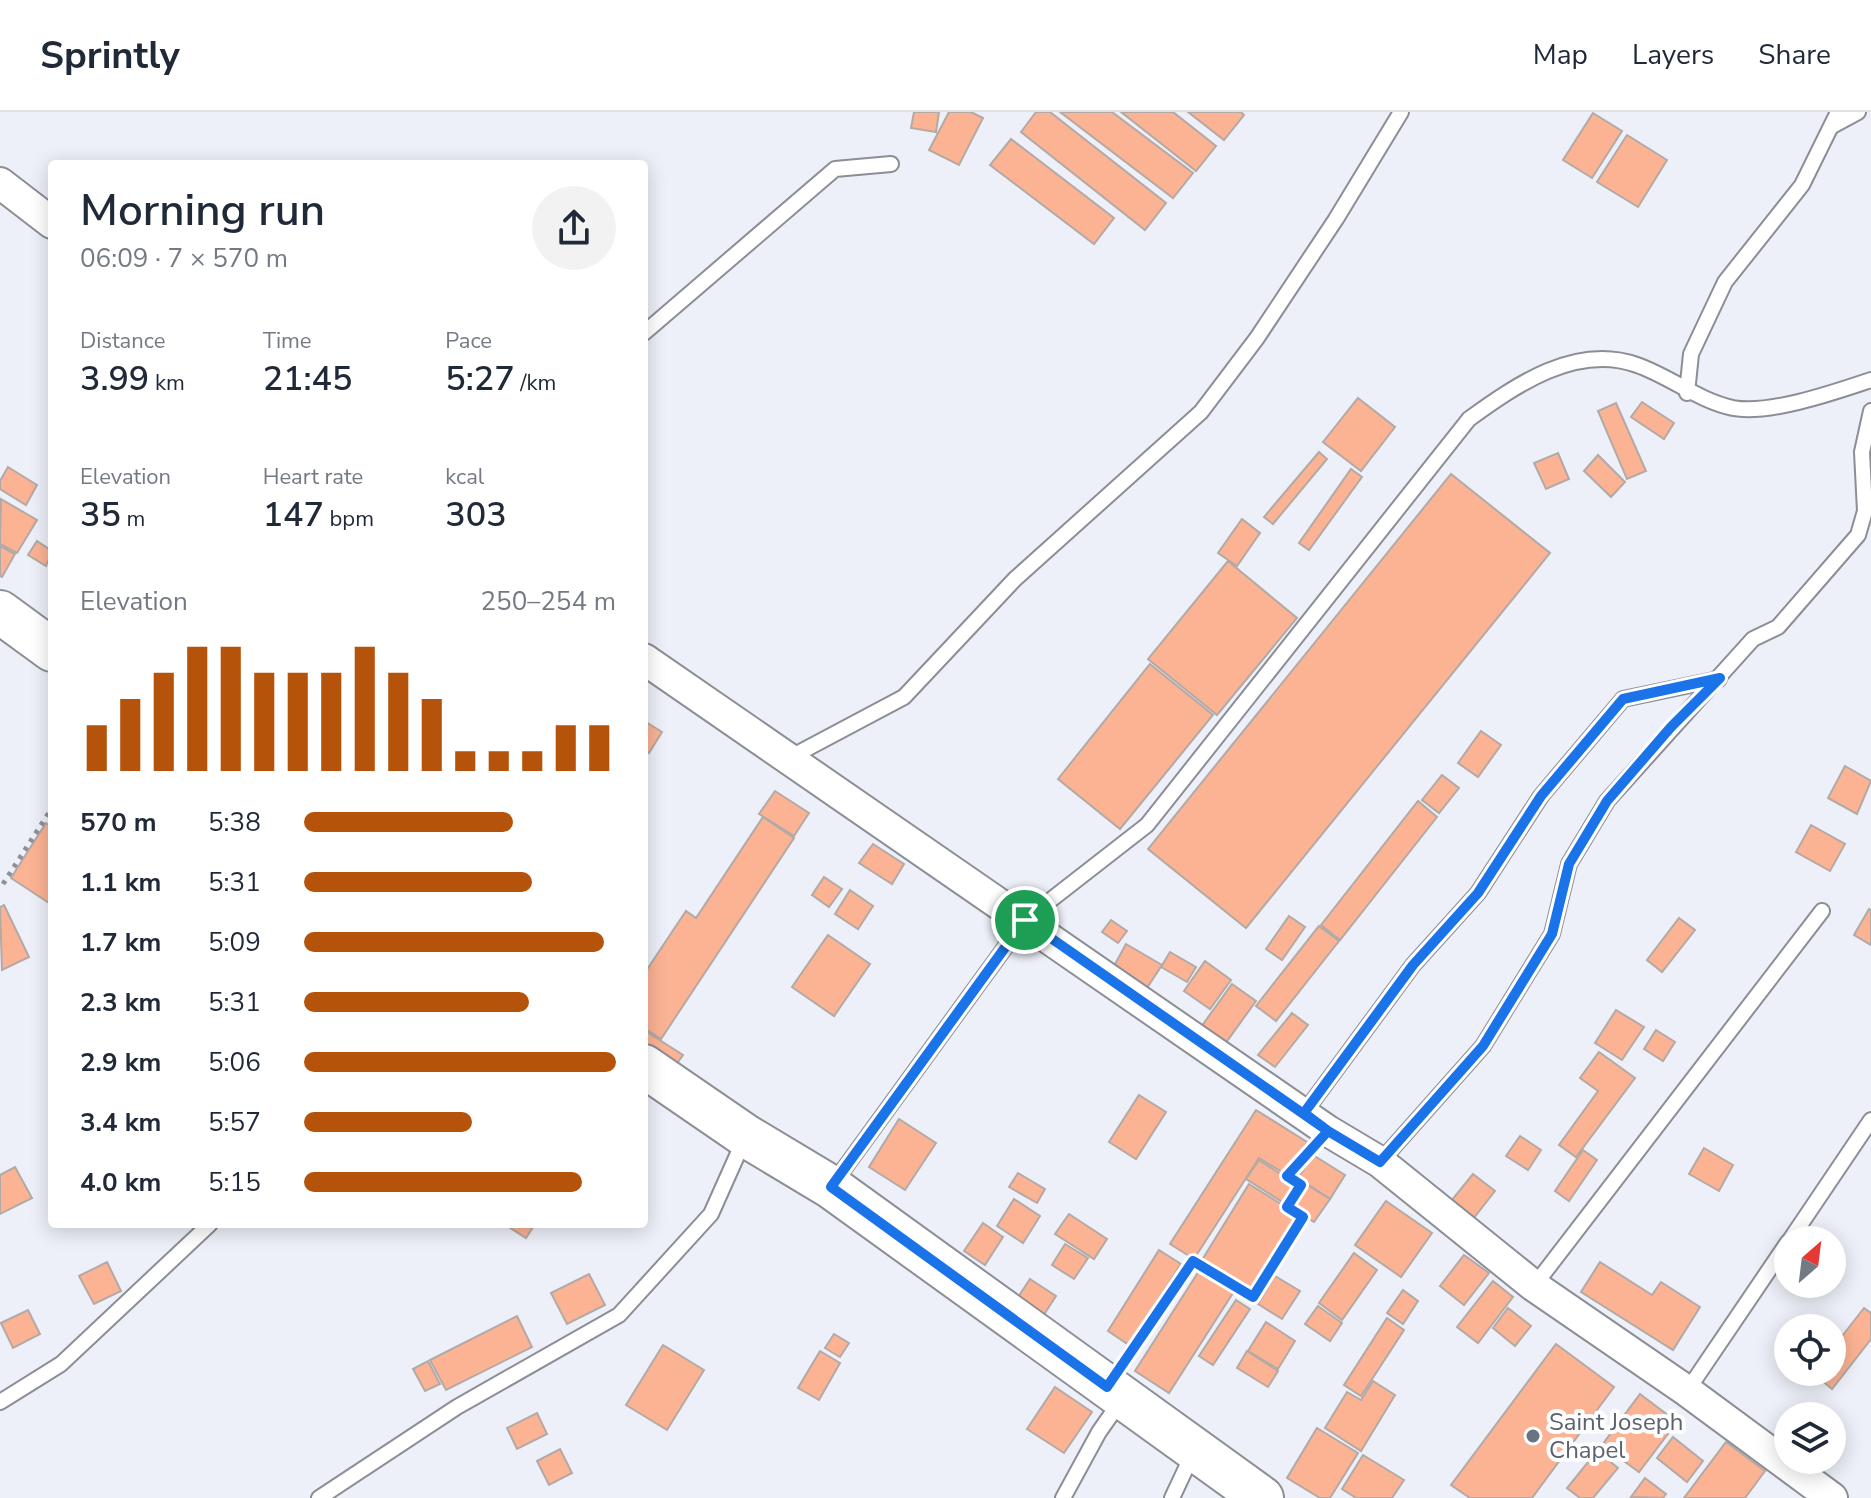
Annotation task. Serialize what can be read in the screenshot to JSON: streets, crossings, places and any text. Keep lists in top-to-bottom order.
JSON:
{
  "places": ["Saint Joseph Chapel"],
  "north": "top right",
  "page": {
    "header": "Sprintly",
    "nav": ["Map", "Layers", "Share"],
    "heading": ["Morning run", "06:09 · 7 × 570 m"],
    "stats": [
      ["Distance", "3.99 km"],
      ["Time", "21:45"],
      ["Pace", "5:27 /km"],
      ["Elevation", "35 m"],
      ["Heart rate", "147 bpm"],
      ["kcal", "303"]
    ],
    "chart": ["Elevation", "250–254 m"],
    "list": [
      {
        "name": "570 m",
        "note": "5:38"
      },
      {
        "name": "1.1 km",
        "note": "5:31"
      },
      {
        "name": "1.7 km",
        "note": "5:09"
      },
      {
        "name": "2.3 km",
        "note": "5:31"
      },
      {
        "name": "2.9 km",
        "note": "5:06"
      },
      {
        "name": "3.4 km",
        "note": "5:57"
      },
      {
        "name": "4.0 km",
        "note": "5:15"
      }
    ]
  }
}
